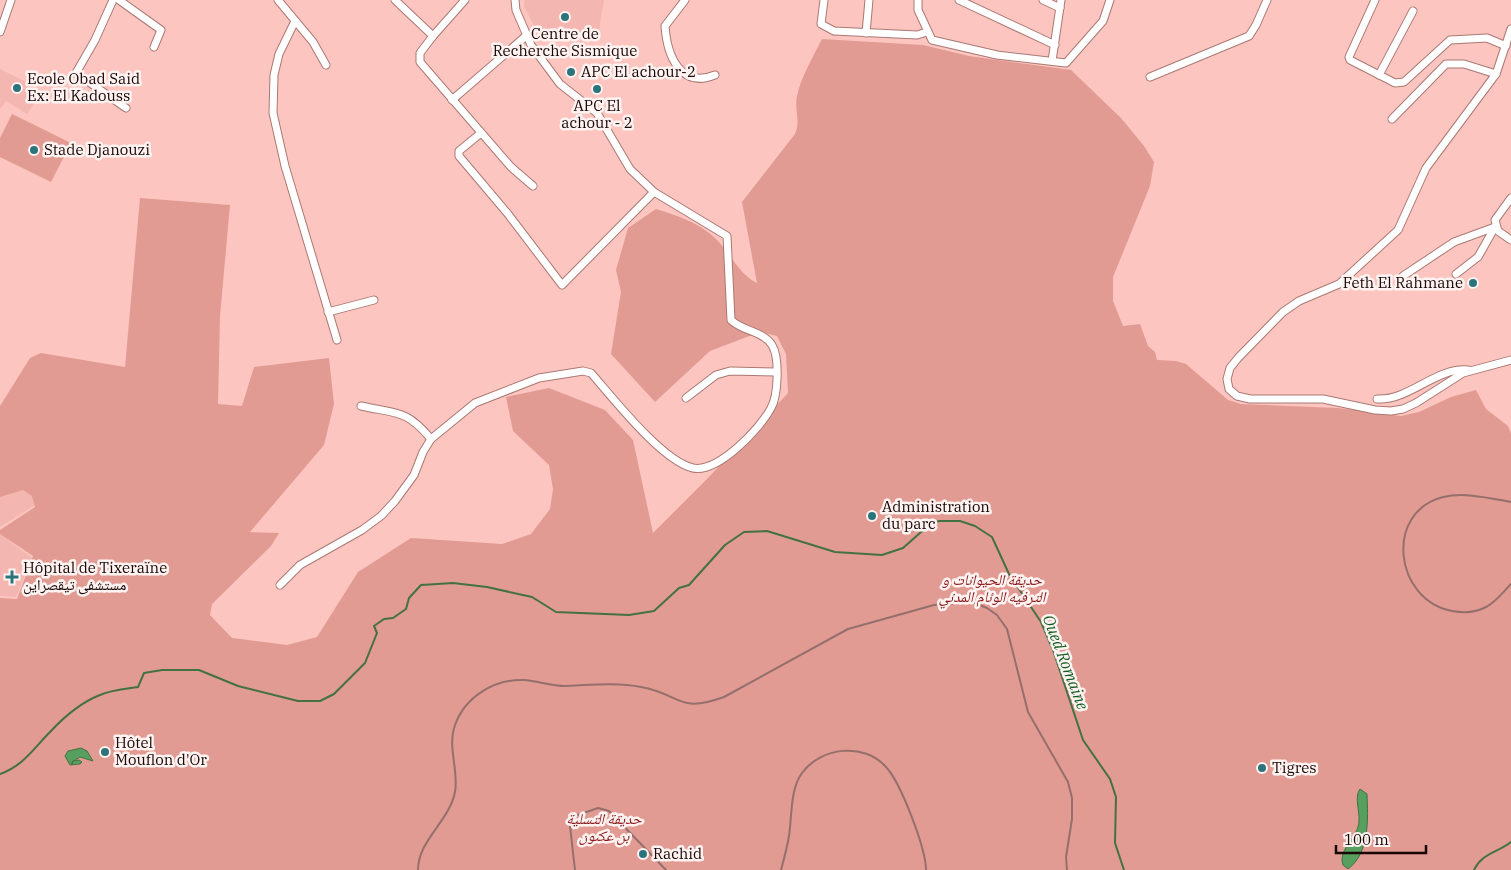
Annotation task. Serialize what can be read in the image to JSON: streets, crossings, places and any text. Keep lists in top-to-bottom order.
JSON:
{
  "water": ["Oued Romaine"],
  "parks": ["حديقة الحيوانات و الترفيه الوئام المدني", "حديقة التسلية بن عكنون"],
  "places": {
    "other": [
      "Centre de Recherche Sismique",
      "APC El achour-2",
      "Ecole Obad Said Ex: El Kadouss",
      "APC El achour - 2",
      "Stade Djanouzi",
      "Feth El Rahmane",
      "Administration du parc",
      "Hôtel Mouflon d'Or",
      "Tigres",
      "Rachid"
    ],
    "health": ["Hôpital de Tixeraïne مستشفى تيقصراين"]
  },
  "scale_bar": "100 m"
}
